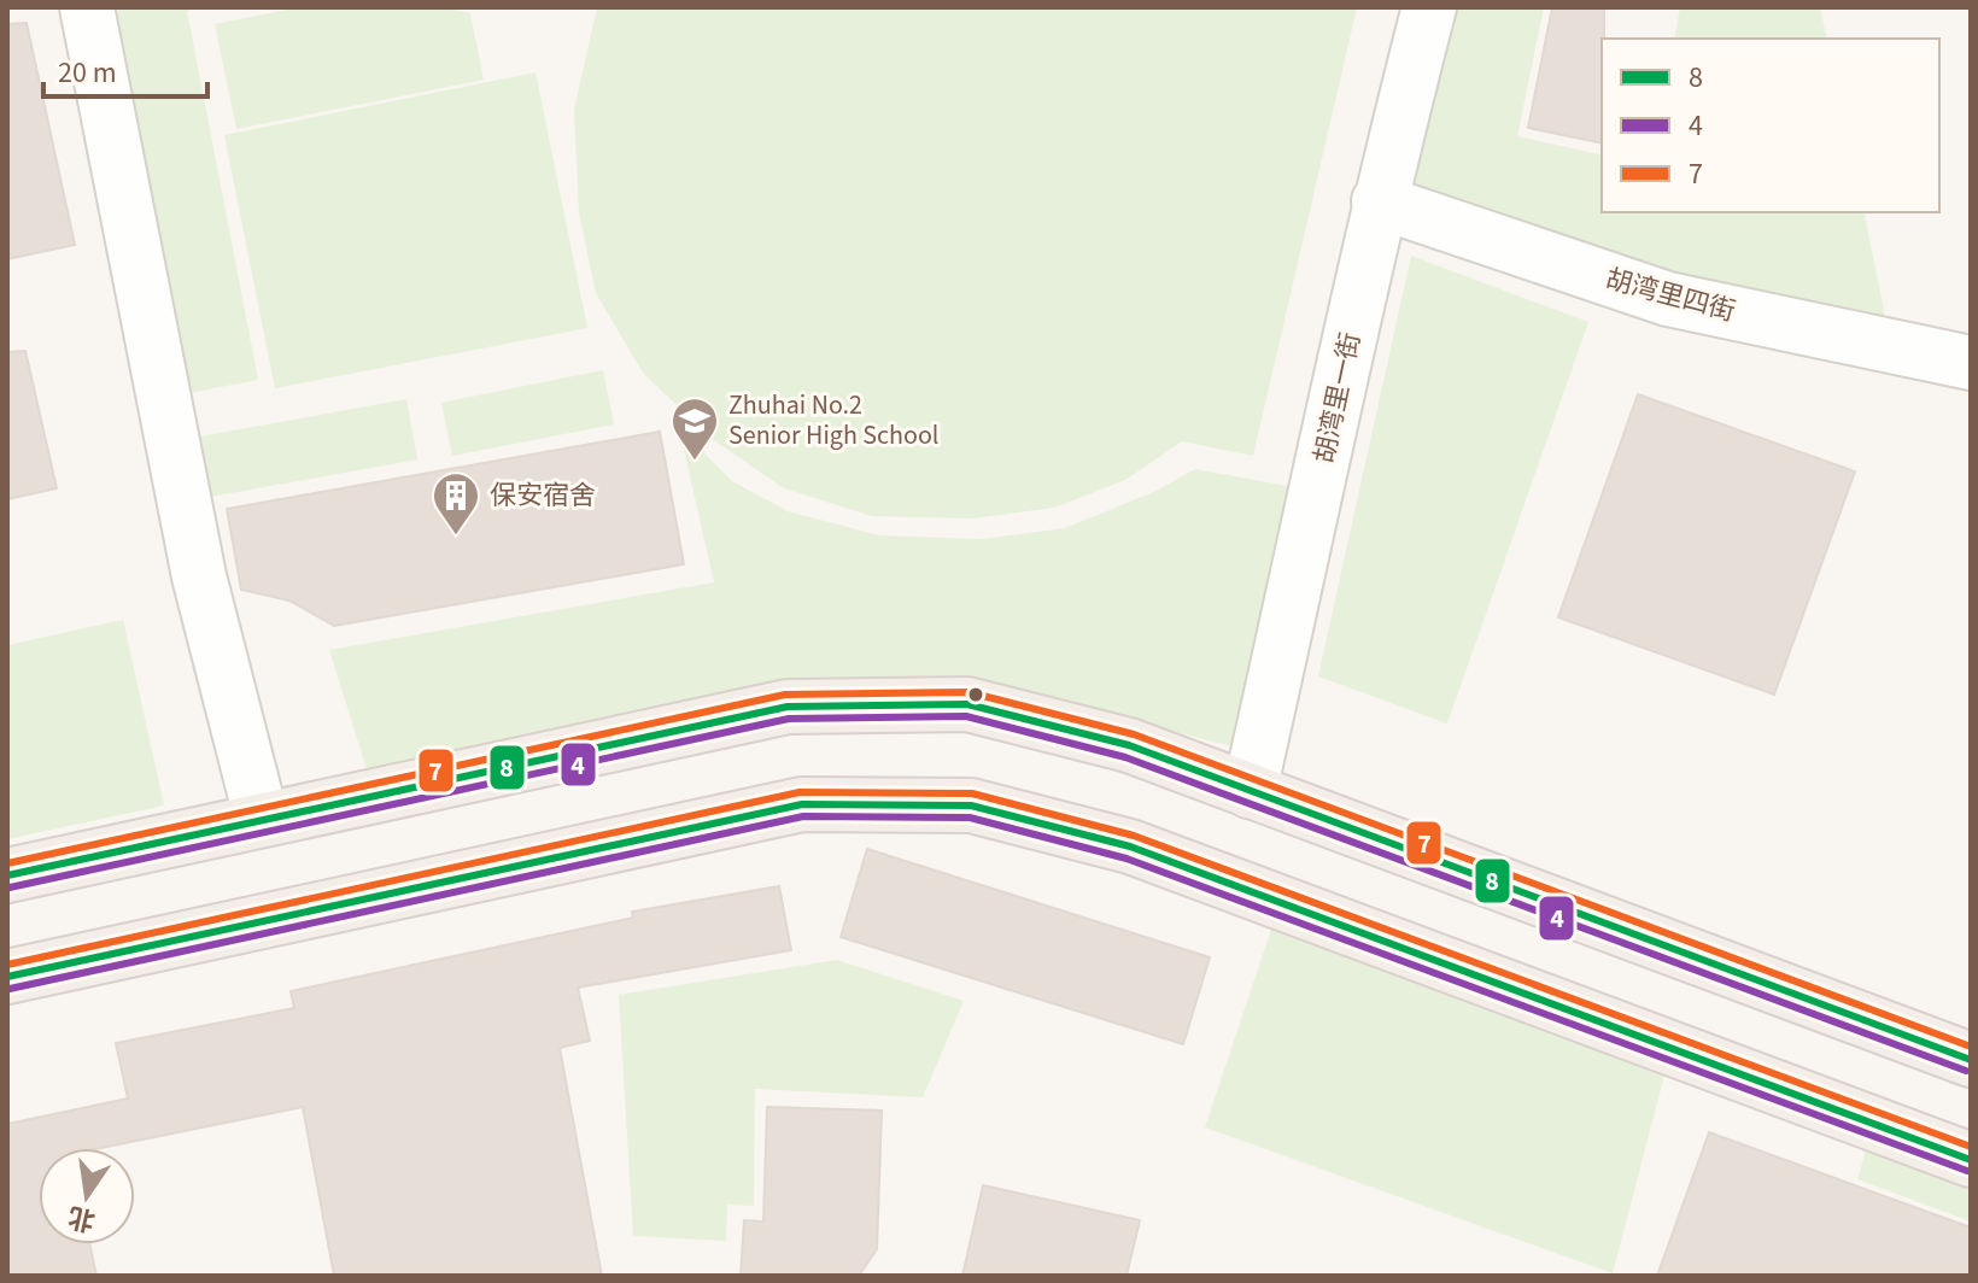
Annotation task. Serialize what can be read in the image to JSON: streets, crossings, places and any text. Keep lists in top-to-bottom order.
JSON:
{
  "streets": {
    "lane": ["胡湾里四街", "胡湾里一街"]
  },
  "crossings": [
    ["胡湾里四街", "胡湾里一街"]
  ],
  "places": {
    "school or university": ["Zhuhai No.2 Senior High School"],
    "building": ["保安宿舍"]
  },
  "lines": ["transit line 7", "transit line 8", "transit line 4"],
  "legend": ["8", "4", "7"],
  "scale_bar": "20 m",
  "north": "bottom"
}
